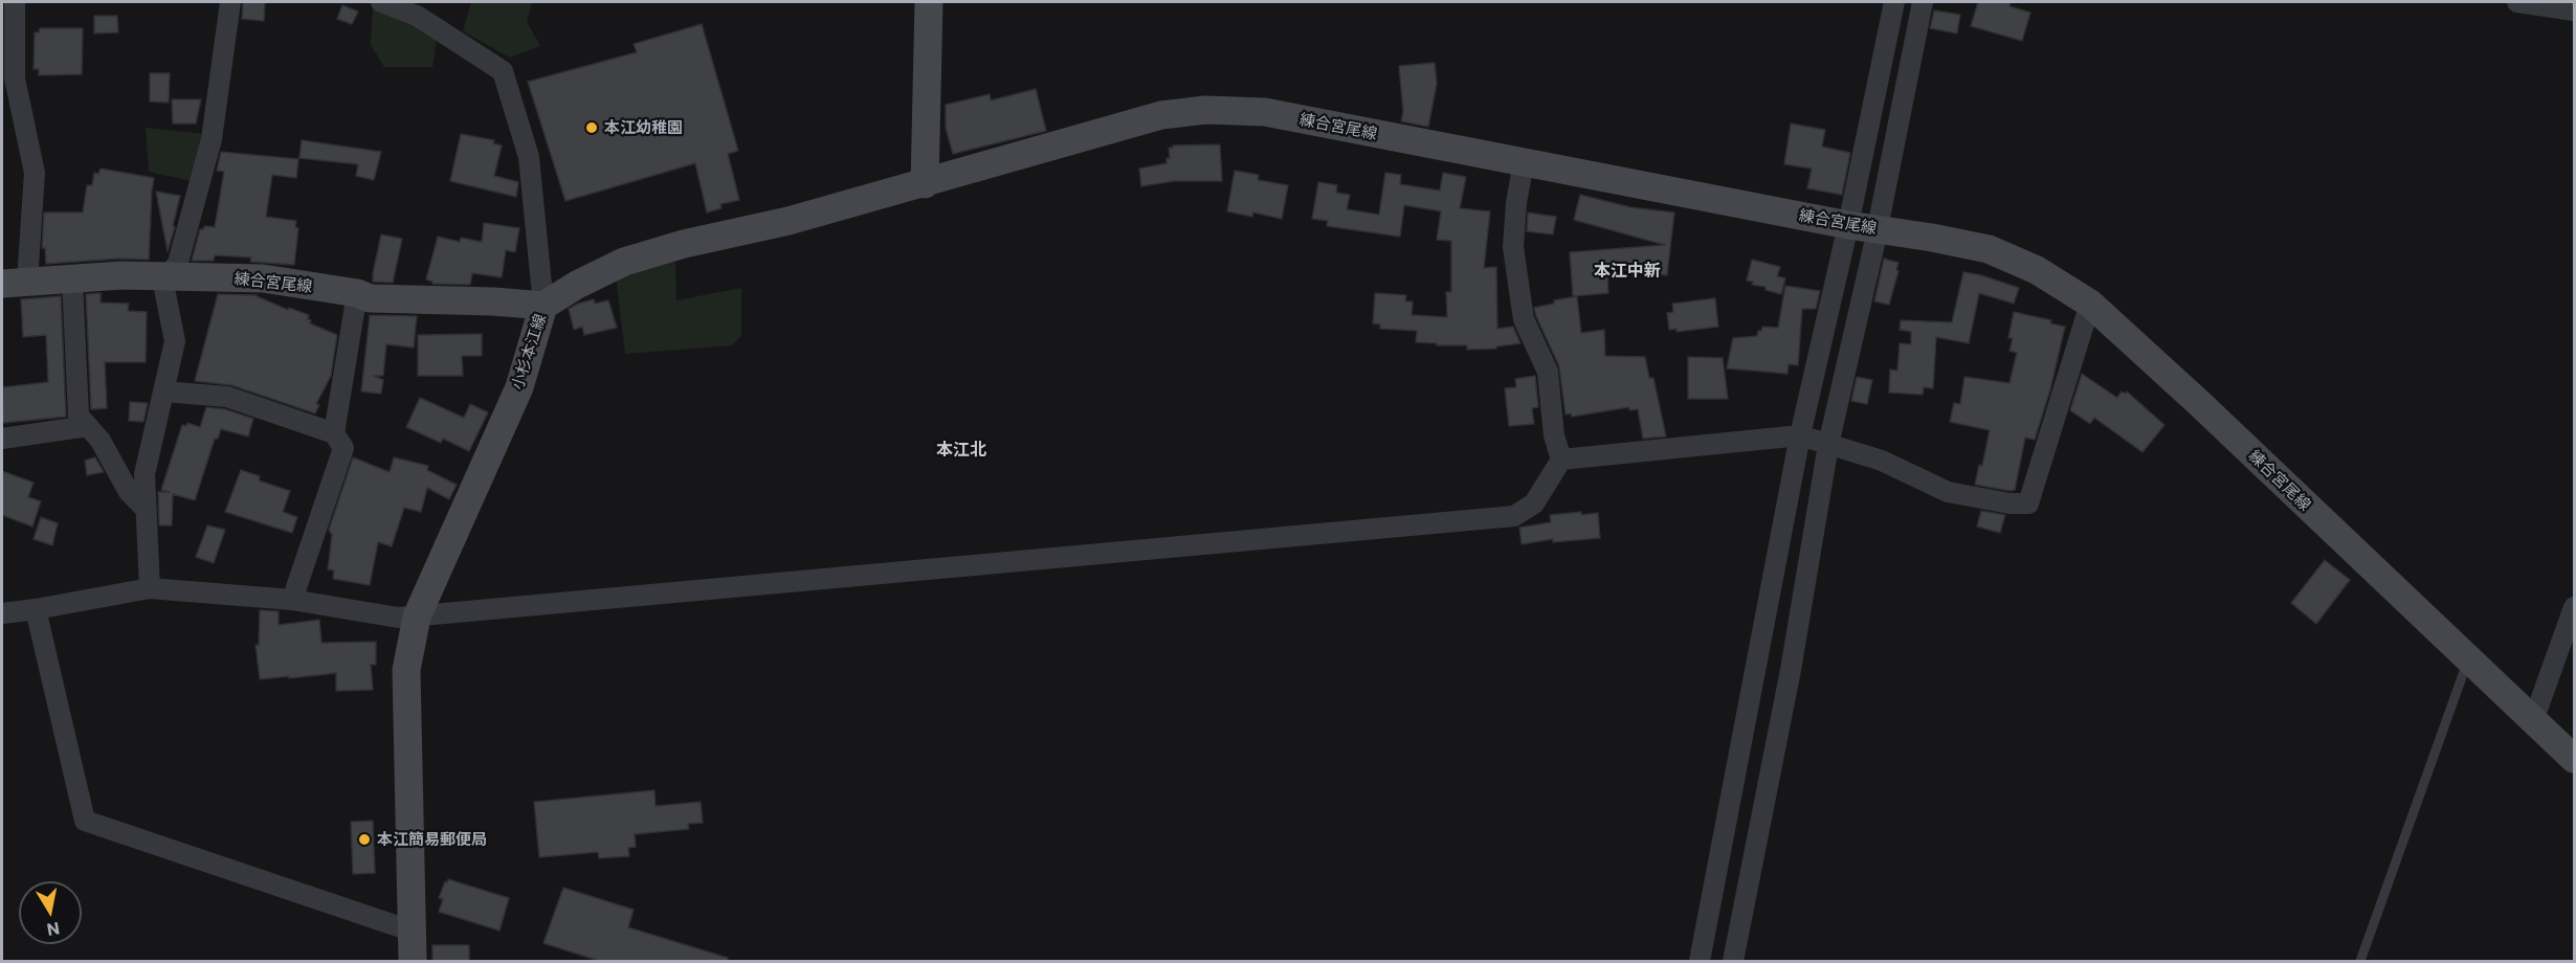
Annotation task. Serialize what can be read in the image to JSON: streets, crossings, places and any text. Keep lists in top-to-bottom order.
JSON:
{
  "streets": {
    "main road": ["練合宮尾線", "小杉本江線"]
  },
  "crossings": [
    ["練合宮尾線", "小杉本江線"]
  ],
  "districts": ["本江中新", "本江北"],
  "places": ["本江幼稚園", "本江簡易郵便局"],
  "north": "bottom"
}
